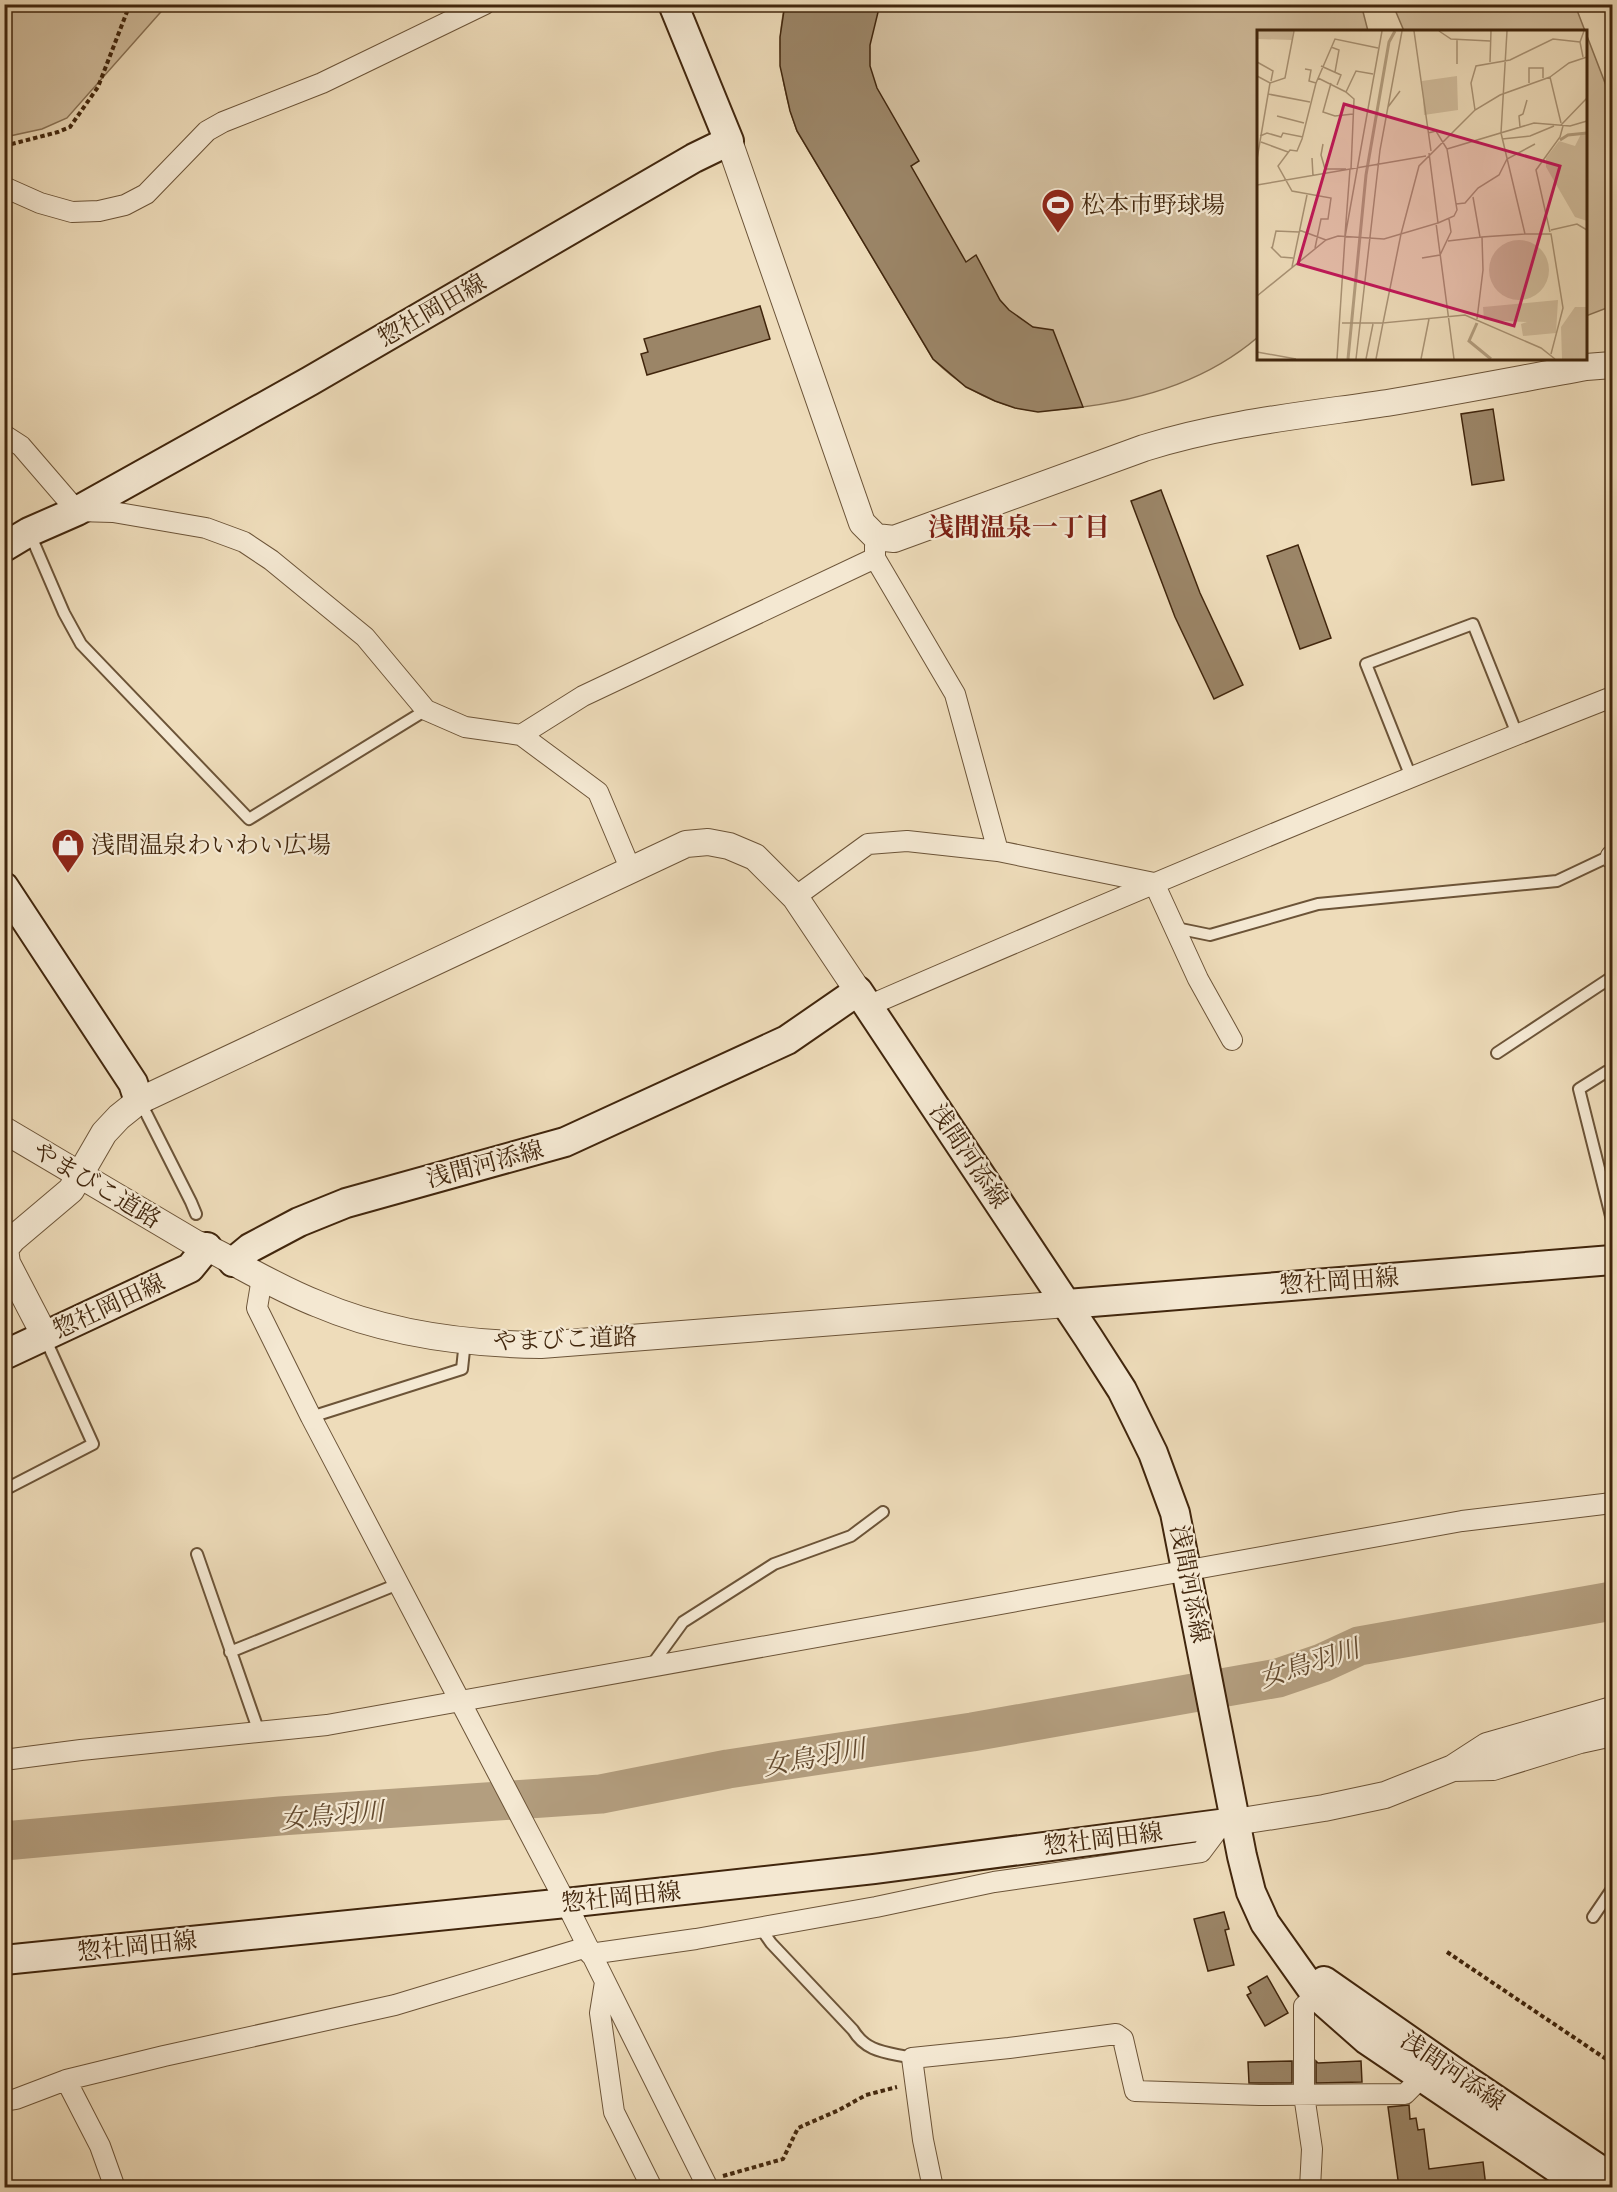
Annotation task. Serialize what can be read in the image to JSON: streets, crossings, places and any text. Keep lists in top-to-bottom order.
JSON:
{
  "streets": {
    "main road": ["惣社岡田線", "浅間河添線"],
    "street": ["やまびこ道路"]
  },
  "crossings": [
    ["惣社岡田線", "浅間河添線"],
    ["惣社岡田線", "やまびこ道路"],
    ["浅間河添線", "やまびこ道路"]
  ],
  "districts": ["浅間温泉一丁目"],
  "water": ["女鳥羽川"],
  "places": {
    "sports": ["松本市野球場"],
    "shop": ["浅間温泉わいわい広場"]
  }
}
